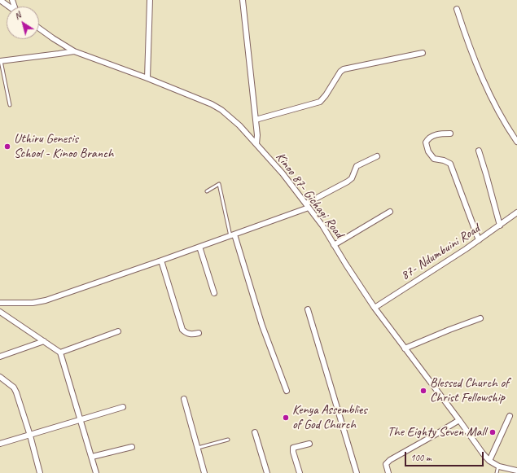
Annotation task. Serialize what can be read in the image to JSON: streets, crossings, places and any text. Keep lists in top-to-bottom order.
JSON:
{
  "streets": {
    "street": ["Kinoo 87- Gichagi Road", "87- Ndumbuini Road"]
  },
  "crossings": [
    ["Kinoo 87- Gichagi Road", "87- Ndumbuini Road"]
  ],
  "places": [
    "Uthiru Genesis School - Kinoo Branch",
    "Blessed Church of Christ Fellowship",
    "Kenya Assemblies of God Church",
    "The Eighty Seven Mall"
  ],
  "scale_bar": "100 m",
  "north": "top left"
}
